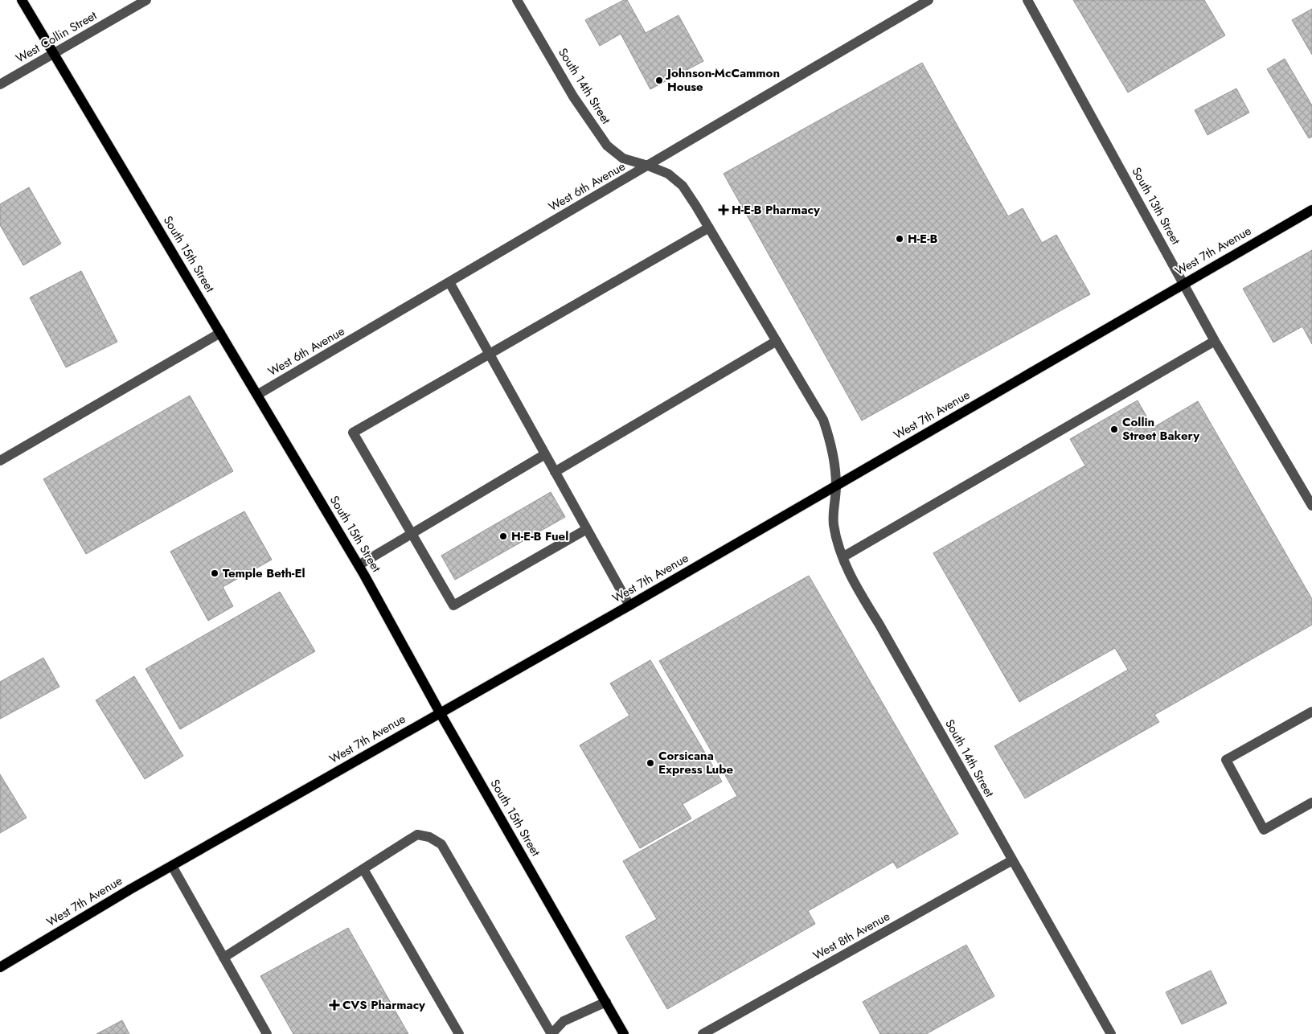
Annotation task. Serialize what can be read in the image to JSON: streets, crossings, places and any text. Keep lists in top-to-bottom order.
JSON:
{
  "streets": {
    "main road": ["West 7th Avenue", "South 15th Street"],
    "street": [
      "West Collin Street",
      "South 14th Street",
      "West 6th Avenue",
      "South 13th Street",
      "West 8th Avenue"
    ]
  },
  "crossings": [
    ["West Collin Street", "South 15th Street"],
    ["South 14th Street", "West 6th Avenue"],
    ["South 14th Street", "West 7th Avenue"],
    ["South 14th Street", "West 8th Avenue"],
    ["West 6th Avenue", "South 15th Street"],
    ["South 13th Street", "West 7th Avenue"],
    ["West 7th Avenue", "South 15th Street"]
  ],
  "places": {
    "other": [
      "Johnson-McCammon House",
      "H-E-B",
      "Collin Street Bakery",
      "H-E-B Fuel",
      "Temple Beth-El",
      "Corsicana Express Lube"
    ],
    "health": ["H-E-B Pharmacy", "CVS Pharmacy"]
  }
}
